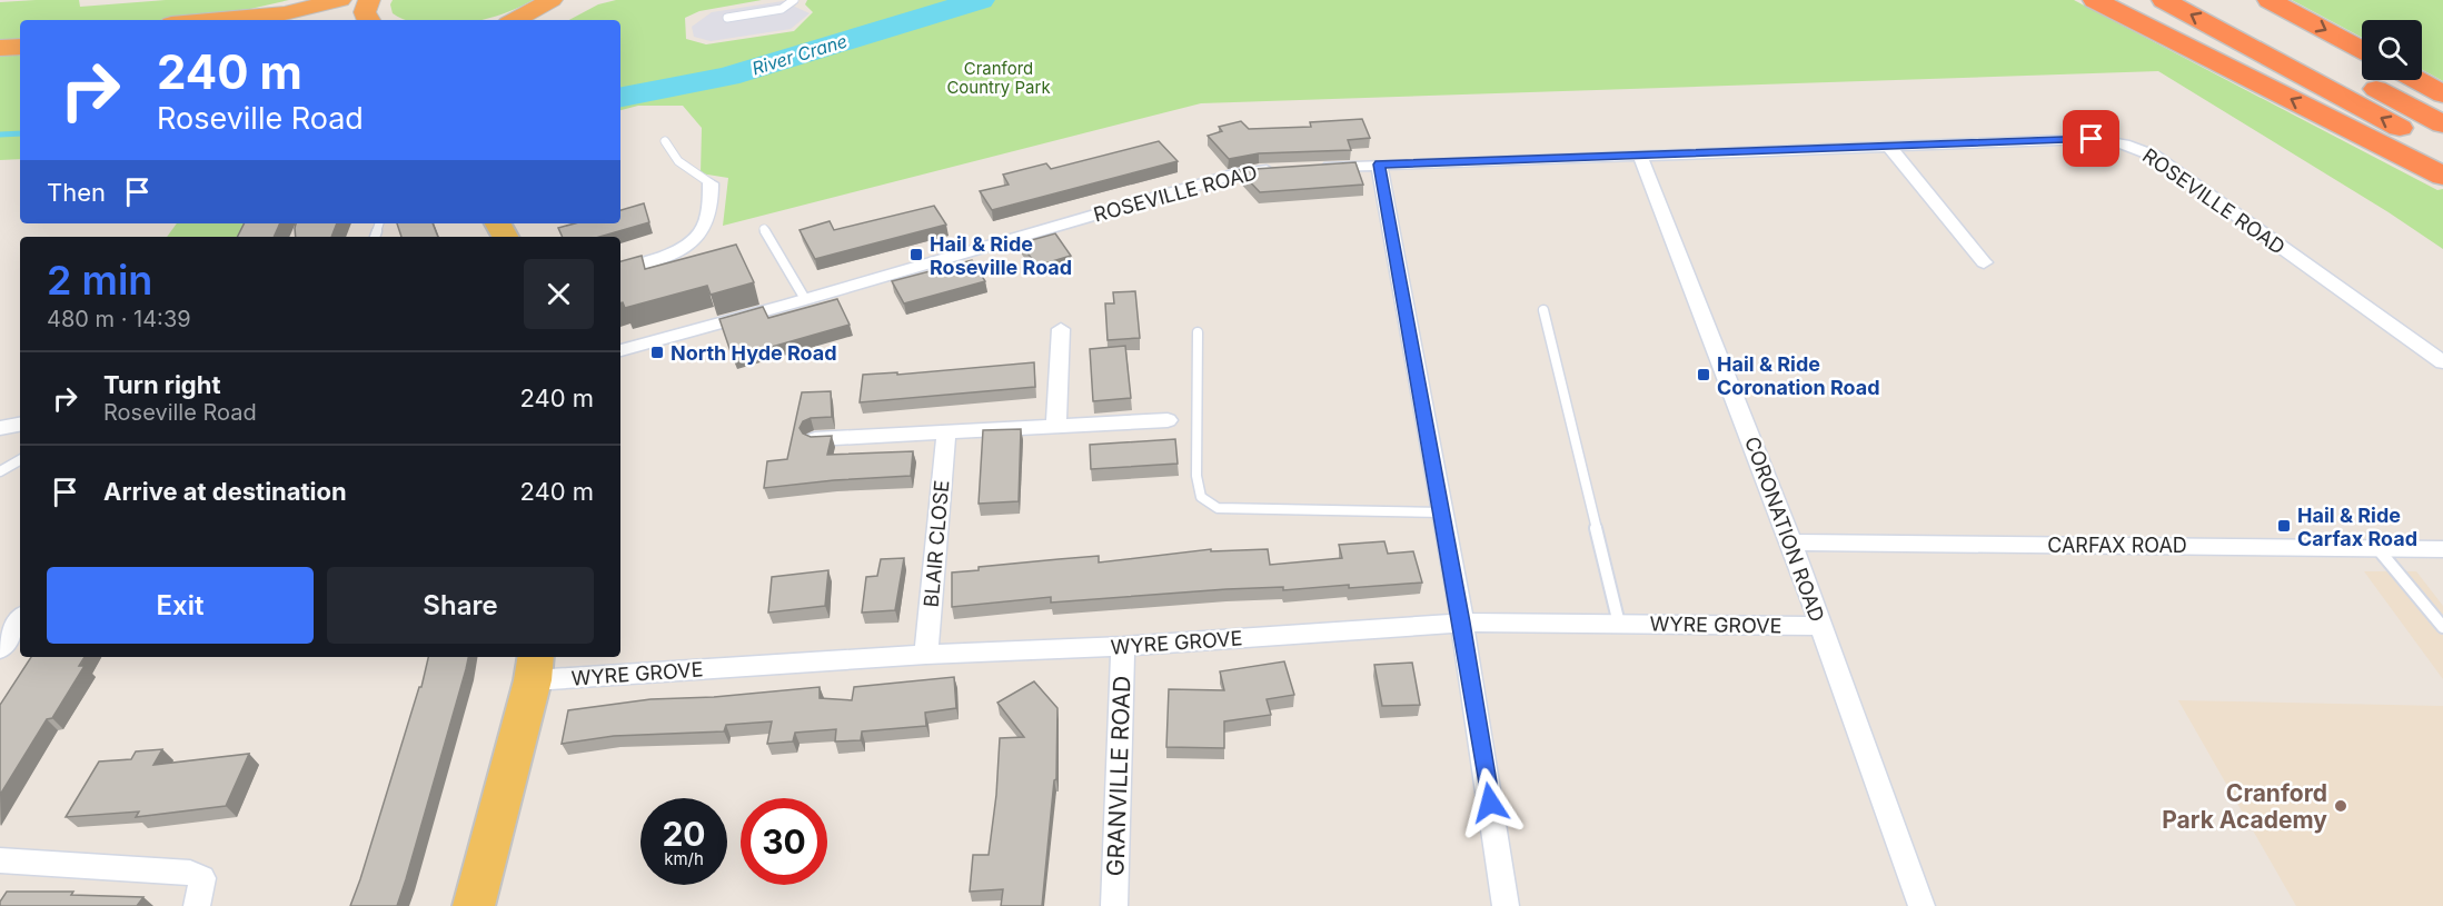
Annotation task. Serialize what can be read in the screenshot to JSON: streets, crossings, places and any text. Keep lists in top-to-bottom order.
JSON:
{
  "streets": {
    "street": [
      "ROSEVILLE ROAD",
      "CORONATION ROAD",
      "BLAIR CLOSE",
      "CARFAX ROAD",
      "WYRE GROVE",
      "GRANVILLE ROAD"
    ]
  },
  "crossings": [
    ["ROSEVILLE ROAD", "CORONATION ROAD"],
    ["CORONATION ROAD", "CARFAX ROAD"],
    ["CORONATION ROAD", "WYRE GROVE"],
    ["BLAIR CLOSE", "WYRE GROVE"],
    ["WYRE GROVE", "GRANVILLE ROAD"]
  ],
  "water": ["River Crane"],
  "parks": ["Cranford Country Park"],
  "places": {
    "transit": [
      "Hail & Ride Roseville Road",
      "North Hyde Road",
      "Hail & Ride Coronation Road",
      "Hail & Ride Carfax Road"
    ],
    "other": ["Cranford Park Academy"]
  },
  "page": {
    "turn": ["240 m", "Roseville Road"],
    "then": "Then",
    "heading": ["2 min", "480 m · 14:39"],
    "list": [
      {
        "name": "Turn right",
        "note": "Roseville Road",
        "value": "240 m"
      },
      {
        "name": "Arrive at destination",
        "value": "240 m"
      }
    ],
    "buttons": ["Exit", "Share"],
    "speed": "20 km/h",
    "limit": "30"
  }
}
